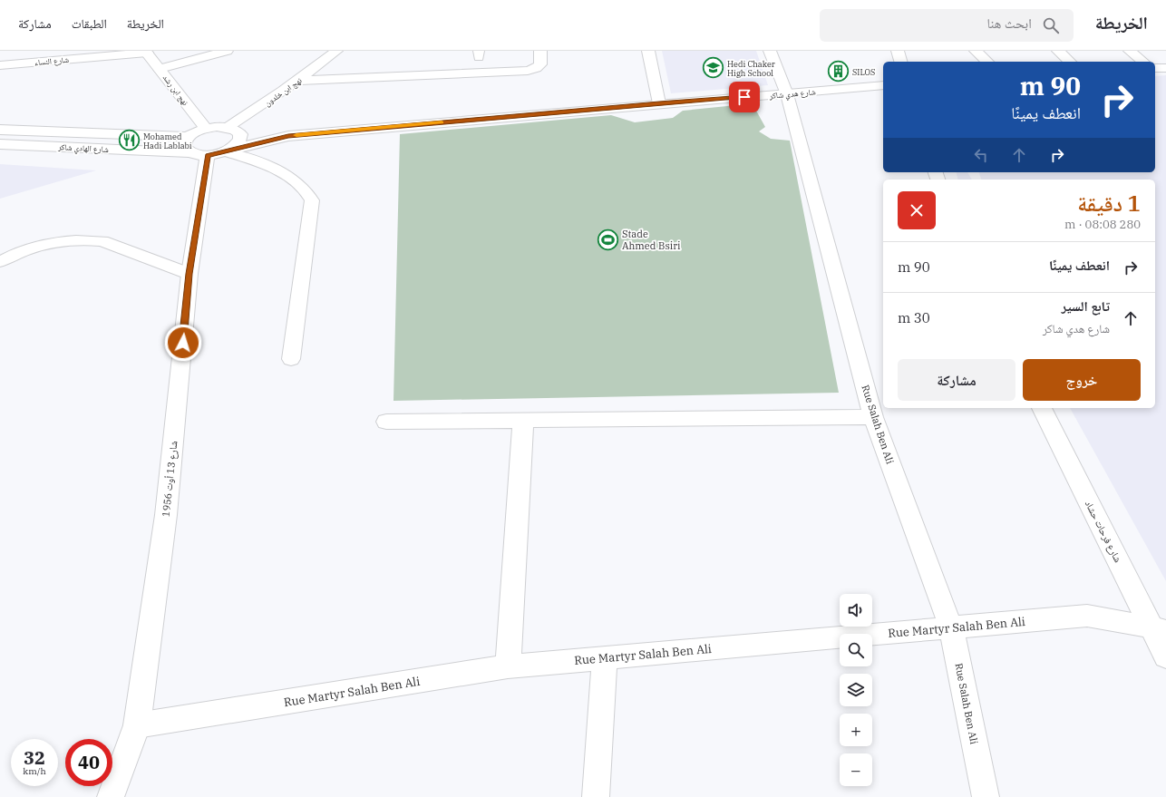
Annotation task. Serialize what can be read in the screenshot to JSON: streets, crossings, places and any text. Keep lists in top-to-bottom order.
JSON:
{
  "streets": {
    "street": [
      "شارع النساء",
      "نهج ابن رشد",
      "نهج ابن خلدون",
      "شارع هدي شاكر",
      "شارع الهادي شاكر",
      "Rue Salah Ben Ali",
      "شارع 13 أوت 1956",
      "شارع فرحات حشاد",
      "Rue Martyr Salah Ben Ali"
    ]
  },
  "crossings": [
    ["شارع النساء", "نهج ابن رشد"],
    ["شارع هدي شاكر", "Rue Salah Ben Ali"],
    ["شارع الهادي شاكر", "شارع 13 أوت 1956"],
    ["Rue Salah Ben Ali", "Rue Martyr Salah Ben Ali"],
    ["شارع 13 أوت 1956", "Rue Martyr Salah Ben Ali"],
    ["شارع فرحات حشاد", "Rue Martyr Salah Ben Ali"]
  ],
  "places": {
    "school or university": ["Hedi Chaker High School"],
    "building": ["SILOS"],
    "restaurant": ["Mohamed Hadi Lablabi"],
    "sports": ["Stade Ahmed Bsiri"]
  },
  "page": {
    "header": "الخريطة",
    "search": "ابحث هنا",
    "nav": ["الخريطة", "الطبقات", "مشاركة"],
    "turn": ["90 m", "انعطف يمينًا"],
    "heading": ["1 دقيقة", "280 m · 08:08"],
    "list": [
      {
        "name": "انعطف يمينًا",
        "value": "90 m"
      },
      {
        "name": "تابع السير",
        "note": "شارع هدي شاكر",
        "value": "30 m"
      }
    ],
    "buttons": ["خروج", "مشاركة"],
    "map_buttons": ["+", "−"],
    "speed": "32 km/h",
    "limit": "40"
  }
}
